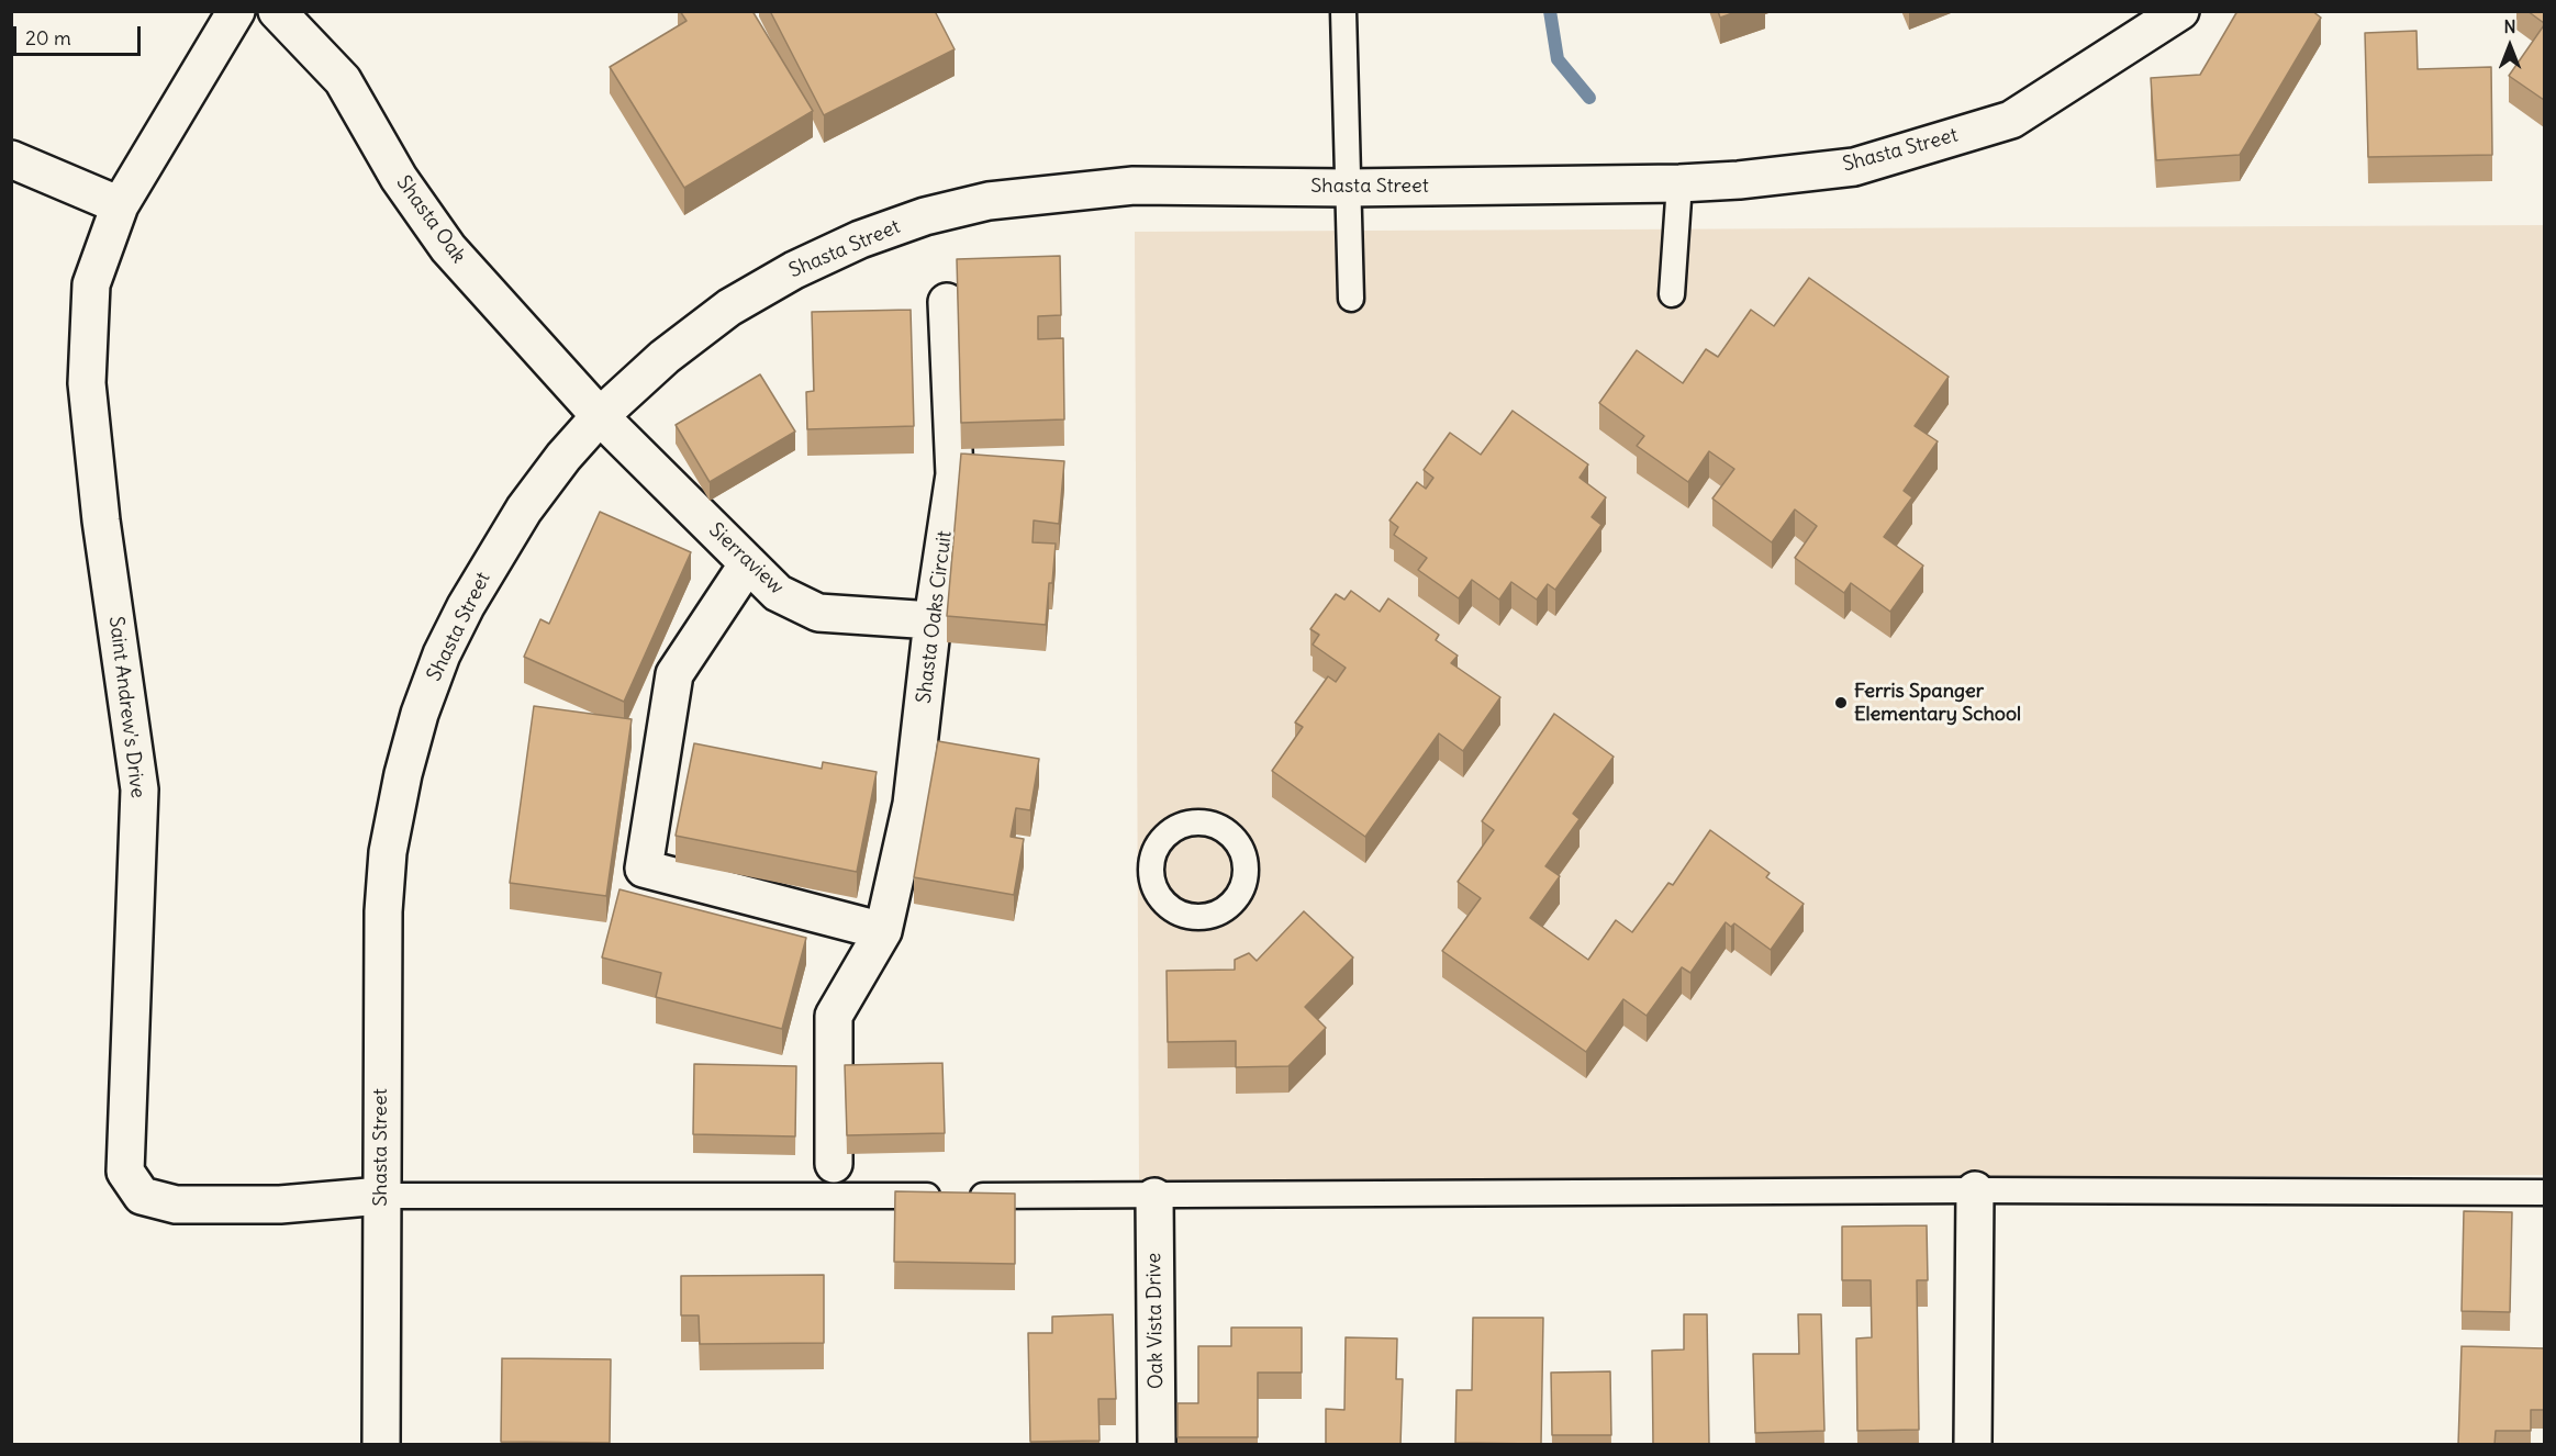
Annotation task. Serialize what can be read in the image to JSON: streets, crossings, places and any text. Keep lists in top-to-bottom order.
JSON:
{
  "streets": {
    "street": [
      "Shasta Street",
      "Shasta Oak",
      "Sierraview",
      "Shasta Oaks Circuit",
      "Saint Andrew's Drive",
      "Oak Vista Drive"
    ]
  },
  "crossings": [
    ["Shasta Street", "Shasta Oak"],
    ["Shasta Street", "Sierraview"],
    ["Shasta Street", "Saint Andrew's Drive"],
    ["Shasta Oak", "Sierraview"],
    ["Sierraview", "Shasta Oaks Circuit"]
  ],
  "places": ["Ferris Spanger Elementary School"],
  "scale_bar": "20 m",
  "north": "top"
}
